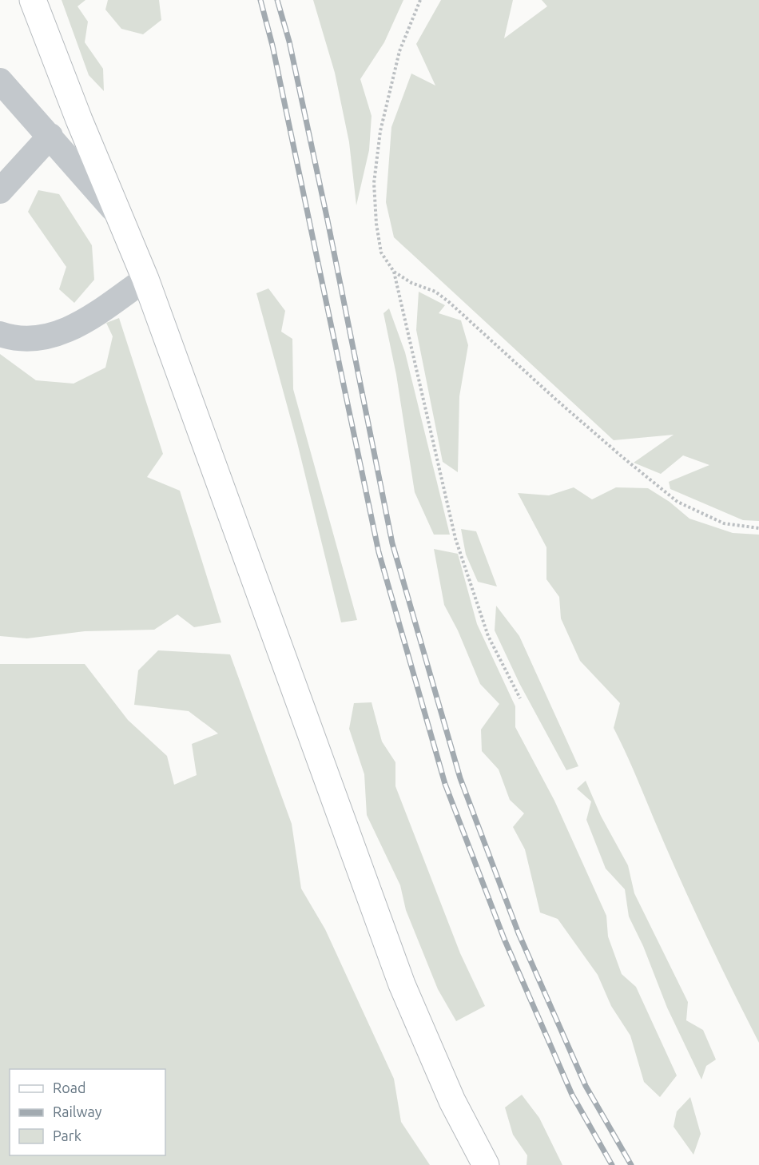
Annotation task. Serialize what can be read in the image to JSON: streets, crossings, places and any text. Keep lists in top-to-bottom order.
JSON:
{
  "legend": ["Road", "Railway", "Park"]
}
